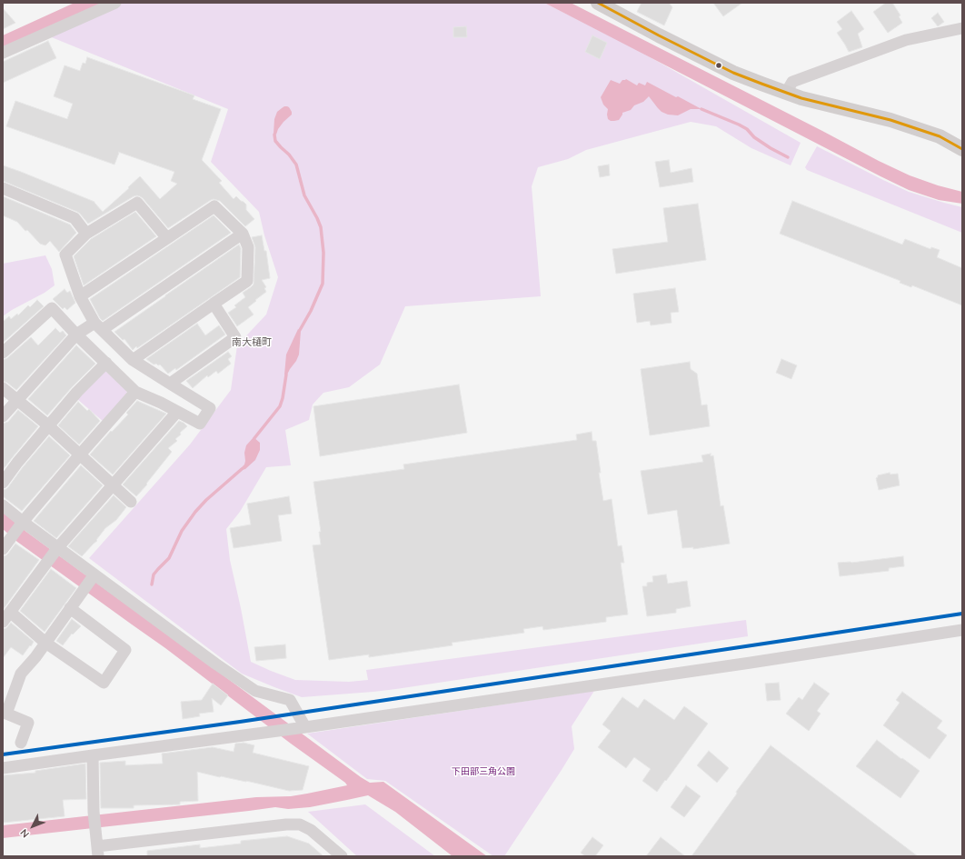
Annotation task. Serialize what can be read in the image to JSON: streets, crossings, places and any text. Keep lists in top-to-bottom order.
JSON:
{
  "districts": ["南大樋町"],
  "parks": ["下田部三角公園"],
  "north": "bottom left"
}
